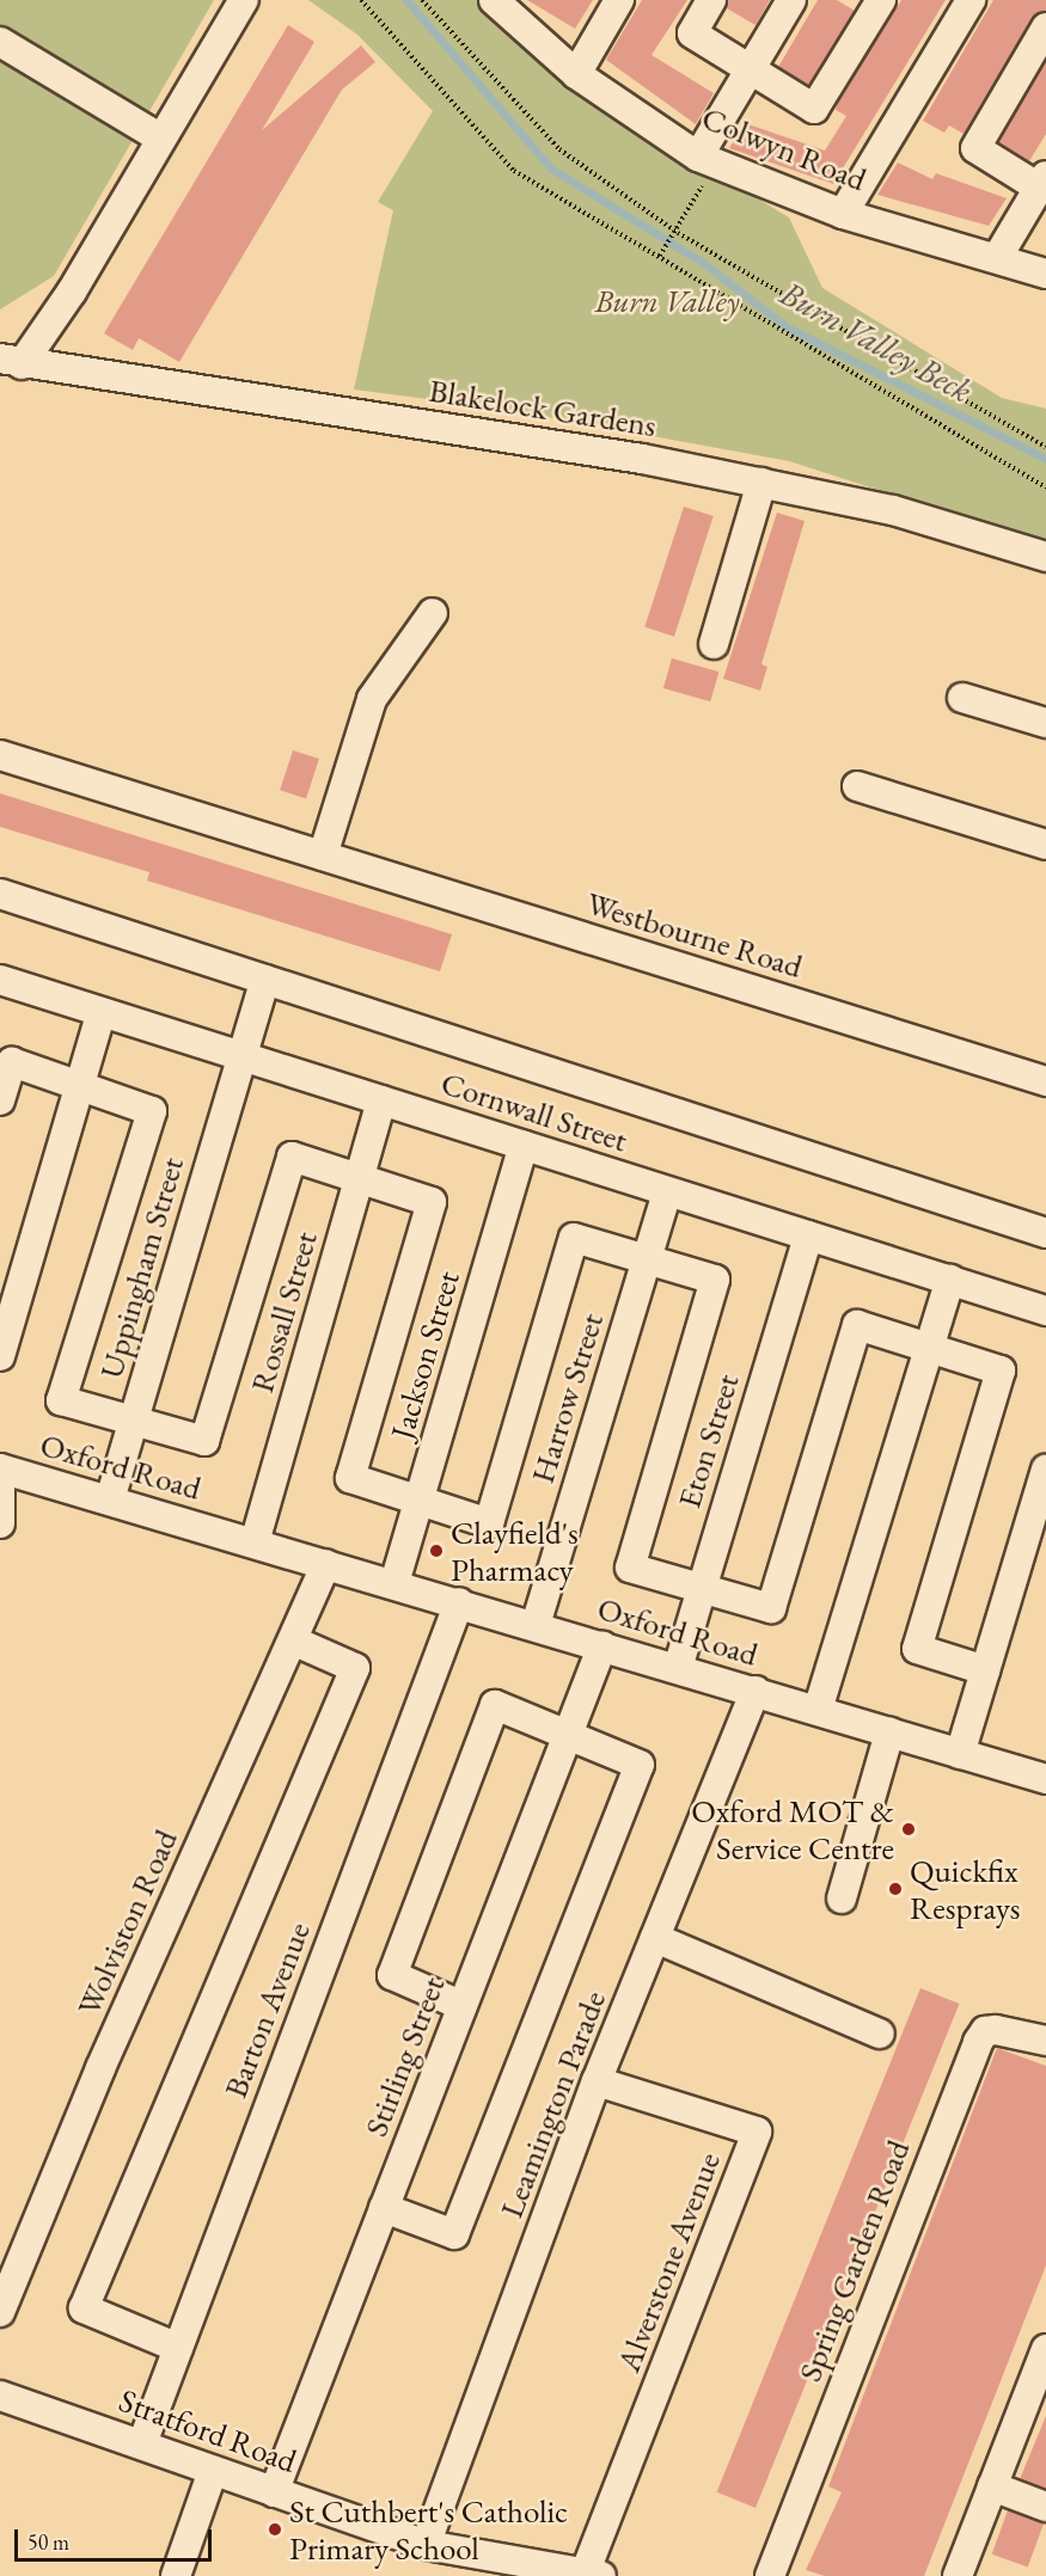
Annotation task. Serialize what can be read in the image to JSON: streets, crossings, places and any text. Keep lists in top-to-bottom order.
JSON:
{
  "streets": {
    "street": [
      "Colwyn Road",
      "Blakelock Gardens",
      "Westbourne Road",
      "Cornwall Street",
      "Uppingham Street",
      "Rossall Street",
      "Jackson Street",
      "Harrow Street",
      "Eton Street",
      "Oxford Road",
      "Wolviston Road",
      "Barton Avenue",
      "Stirling Street",
      "Leamington Parade",
      "Spring Garden Road",
      "Alverstone Avenue",
      "Stratford Road"
    ]
  },
  "crossings": [
    ["Cornwall Street", "Uppingham Street"],
    ["Cornwall Street", "Rossall Street"],
    ["Cornwall Street", "Jackson Street"],
    ["Cornwall Street", "Harrow Street"],
    ["Cornwall Street", "Eton Street"],
    ["Uppingham Street", "Oxford Road"],
    ["Rossall Street", "Oxford Road"],
    ["Jackson Street", "Oxford Road"],
    ["Harrow Street", "Oxford Road"],
    ["Eton Street", "Oxford Road"],
    ["Oxford Road", "Wolviston Road"],
    ["Oxford Road", "Barton Avenue"],
    ["Oxford Road", "Stirling Street"],
    ["Oxford Road", "Leamington Parade"],
    ["Barton Avenue", "Stratford Road"],
    ["Stirling Street", "Stratford Road"],
    ["Leamington Parade", "Alverstone Avenue"],
    ["Leamington Parade", "Stratford Road"],
    ["Alverstone Avenue", "Stratford Road"]
  ],
  "water": ["Burn Valley Beck"],
  "parks": ["Burn Valley"],
  "places": [
    "Clayfield's Pharmacy",
    "Oxford MOT & Service Centre",
    "Quickfix Resprays",
    "St Cuthbert's Catholic Primary School"
  ],
  "scale_bar": "50 m"
}
